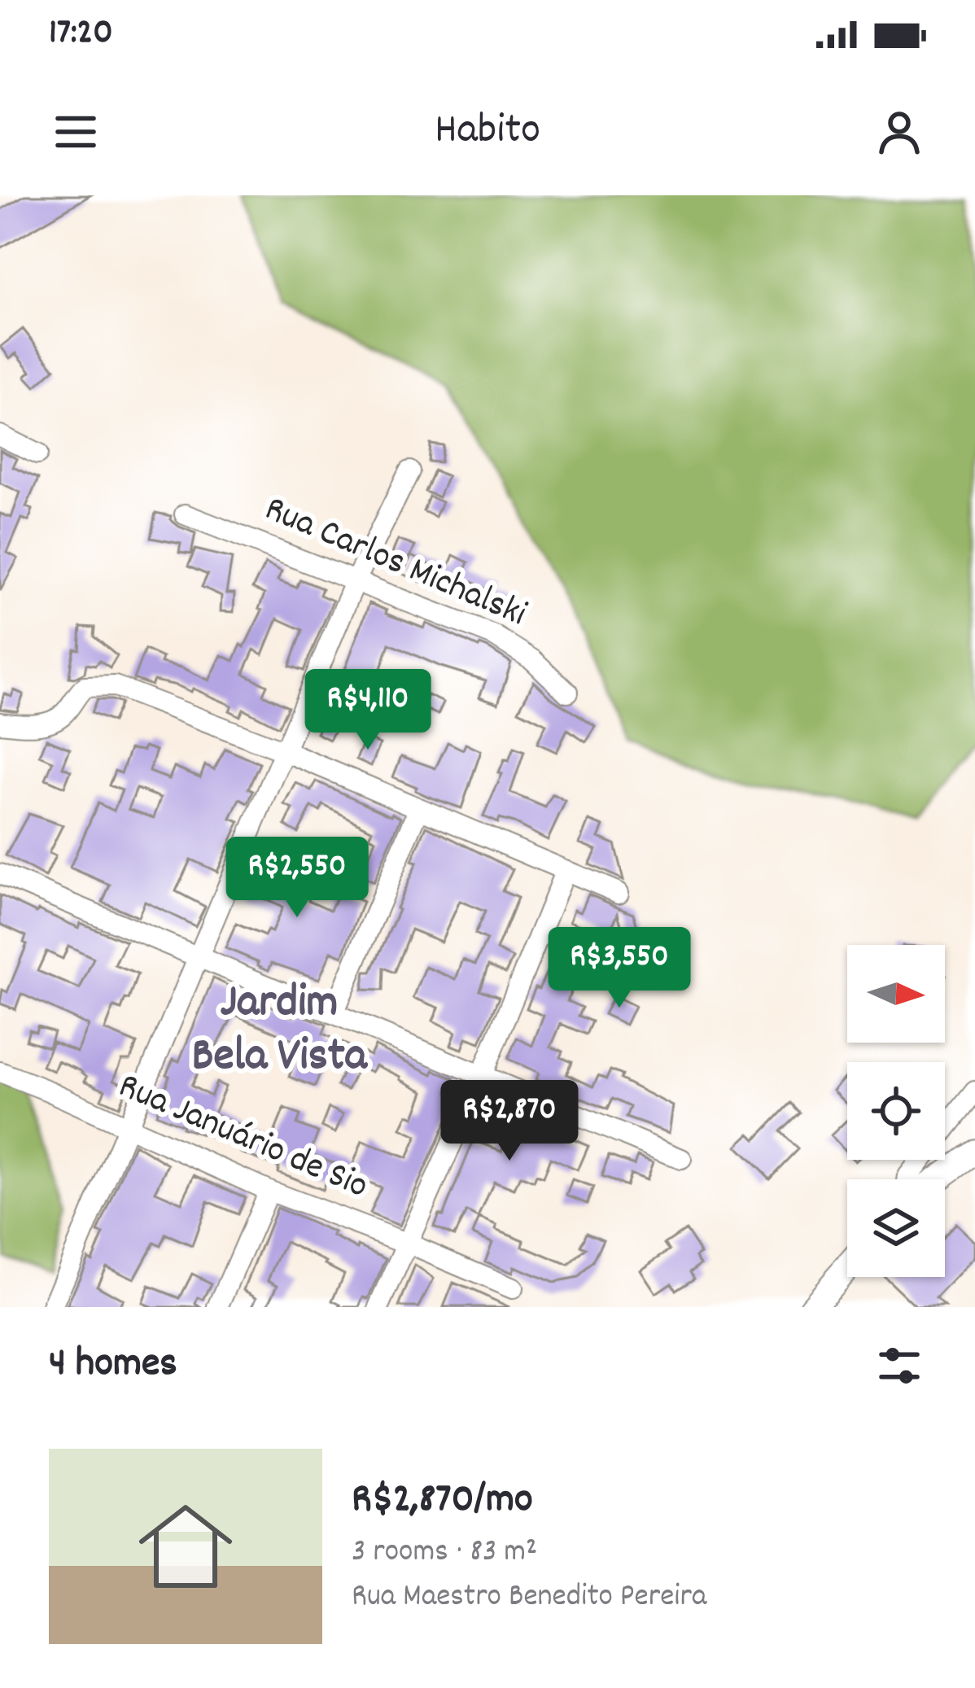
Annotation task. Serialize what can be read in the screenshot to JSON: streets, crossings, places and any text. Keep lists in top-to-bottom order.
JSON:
{
  "streets": {
    "street": ["Rua Carlos Michalski", "Rua Januário de Sio"]
  },
  "districts": ["Jardim Bela Vista"],
  "north": "right",
  "page": {
    "status": "17:20",
    "header": "Habito",
    "price": [
      "R$4,110",
      "R$2,550",
      "R$3,550",
      "R$2,870"
    ],
    "heading": "4 homes",
    "list": [
      {
        "name": "R$2,870/mo",
        "note": "3 rooms · 83 m² · Rua Maestro Benedito Pereira"
      }
    ]
  }
}
